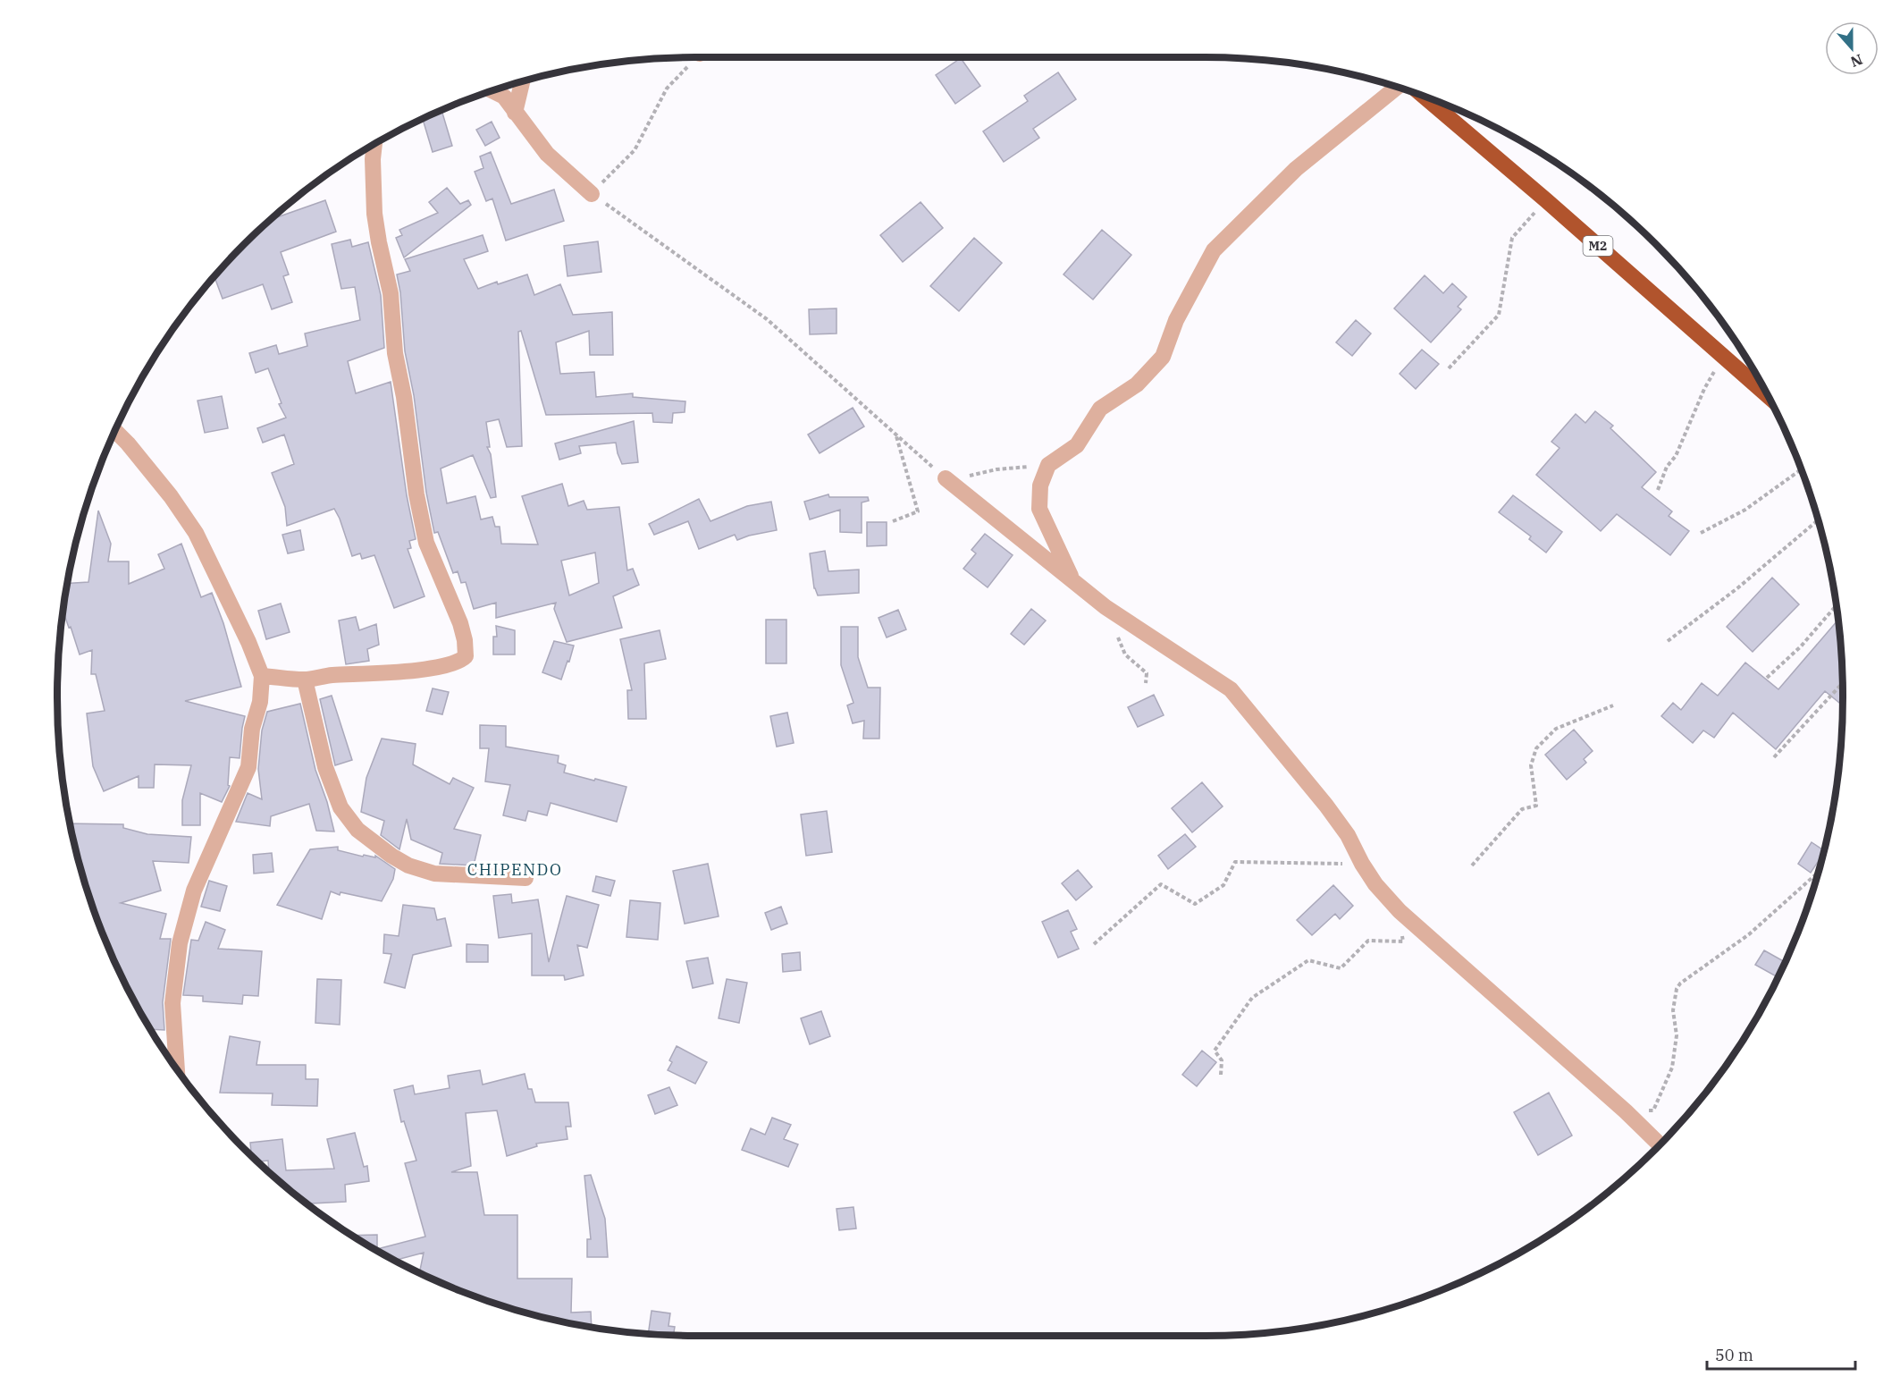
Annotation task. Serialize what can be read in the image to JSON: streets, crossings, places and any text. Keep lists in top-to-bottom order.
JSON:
{
  "streets": {
    "highway": ["M2"]
  },
  "districts": ["CHIPENDO"],
  "scale_bar": "50 m",
  "north": "bottom"
}
